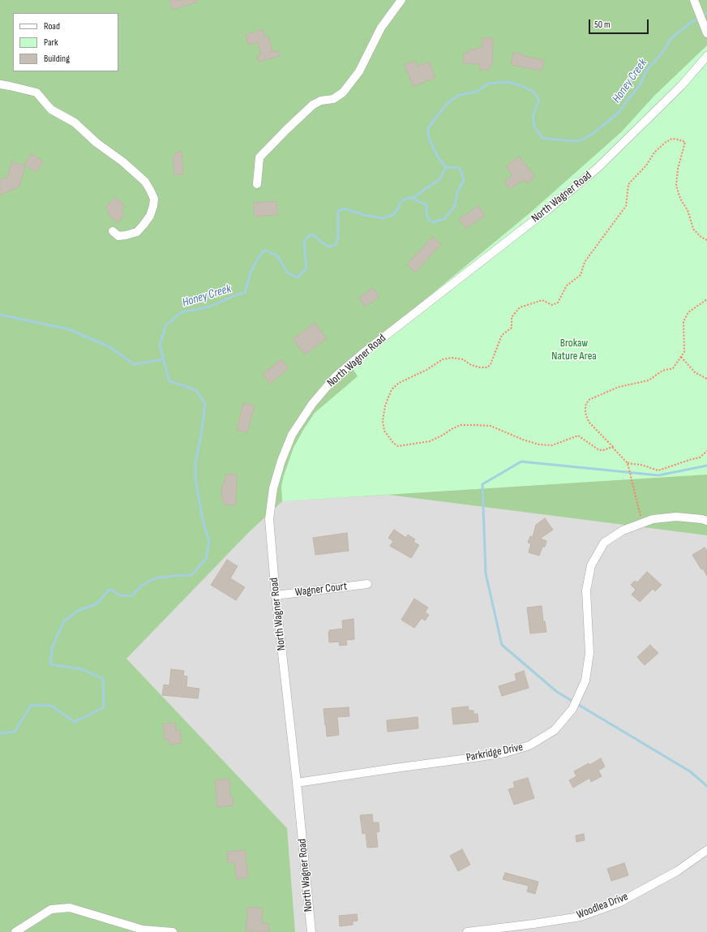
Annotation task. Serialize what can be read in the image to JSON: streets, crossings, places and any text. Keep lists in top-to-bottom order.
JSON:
{
  "streets": {
    "street": [
      "North Wagner Road",
      "Wagner Court",
      "Parkridge Drive",
      "Woodlea Drive"
    ]
  },
  "crossings": [
    ["North Wagner Road", "Wagner Court"],
    ["North Wagner Road", "Parkridge Drive"]
  ],
  "water": ["Honey Creek"],
  "parks": ["Brokaw Nature Area"],
  "legend": ["Road", "Park", "Building"],
  "scale_bar": "50 m"
}
